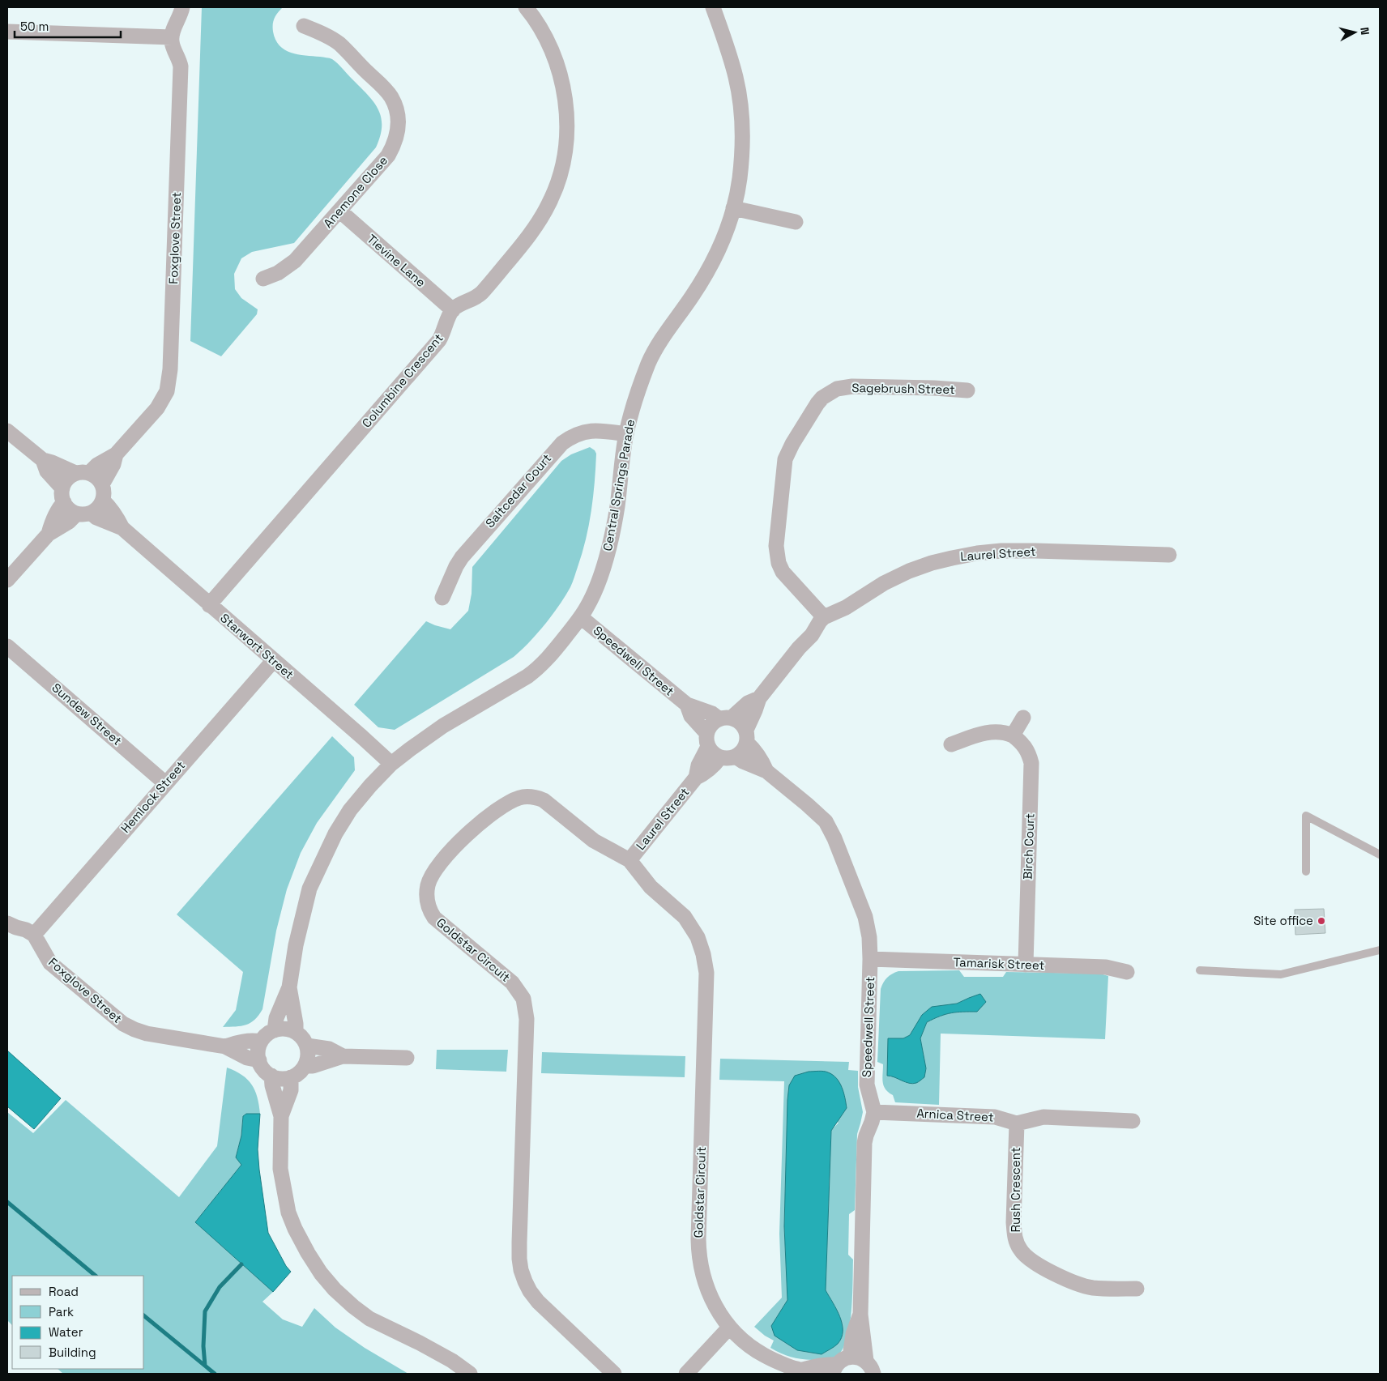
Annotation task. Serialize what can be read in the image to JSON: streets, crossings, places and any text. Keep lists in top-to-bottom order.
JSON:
{
  "streets": {
    "street": [
      "Anemone Close",
      "Foxglove Street",
      "Tievine Lane",
      "Columbine Crescent",
      "Sagebrush Street",
      "Central Springs Parade",
      "Saltcedar Court",
      "Laurel Street",
      "Starwort Street",
      "Speedwell Street",
      "Sundew Street",
      "Hemlock Street",
      "Birch Court",
      "Goldstar Circuit",
      "Tamarisk Street",
      "Arnica Street",
      "Rush Crescent"
    ]
  },
  "crossings": [
    ["Anemone Close", "Tievine Lane"],
    ["Foxglove Street", "Central Springs Parade"],
    ["Foxglove Street", "Starwort Street"],
    ["Foxglove Street", "Hemlock Street"],
    ["Tievine Lane", "Columbine Crescent"],
    ["Columbine Crescent", "Starwort Street"],
    ["Sagebrush Street", "Laurel Street"],
    ["Central Springs Parade", "Saltcedar Court"],
    ["Central Springs Parade", "Starwort Street"],
    ["Central Springs Parade", "Speedwell Street"],
    ["Laurel Street", "Speedwell Street"],
    ["Laurel Street", "Goldstar Circuit"],
    ["Starwort Street", "Hemlock Street"],
    ["Speedwell Street", "Tamarisk Street"],
    ["Speedwell Street", "Arnica Street"],
    ["Sundew Street", "Hemlock Street"],
    ["Birch Court", "Tamarisk Street"],
    ["Arnica Street", "Rush Crescent"]
  ],
  "places": ["Site office"],
  "legend": [
    "Road",
    "Park",
    "Water",
    "Building"
  ],
  "scale_bar": "50 m",
  "north": "right"
}
